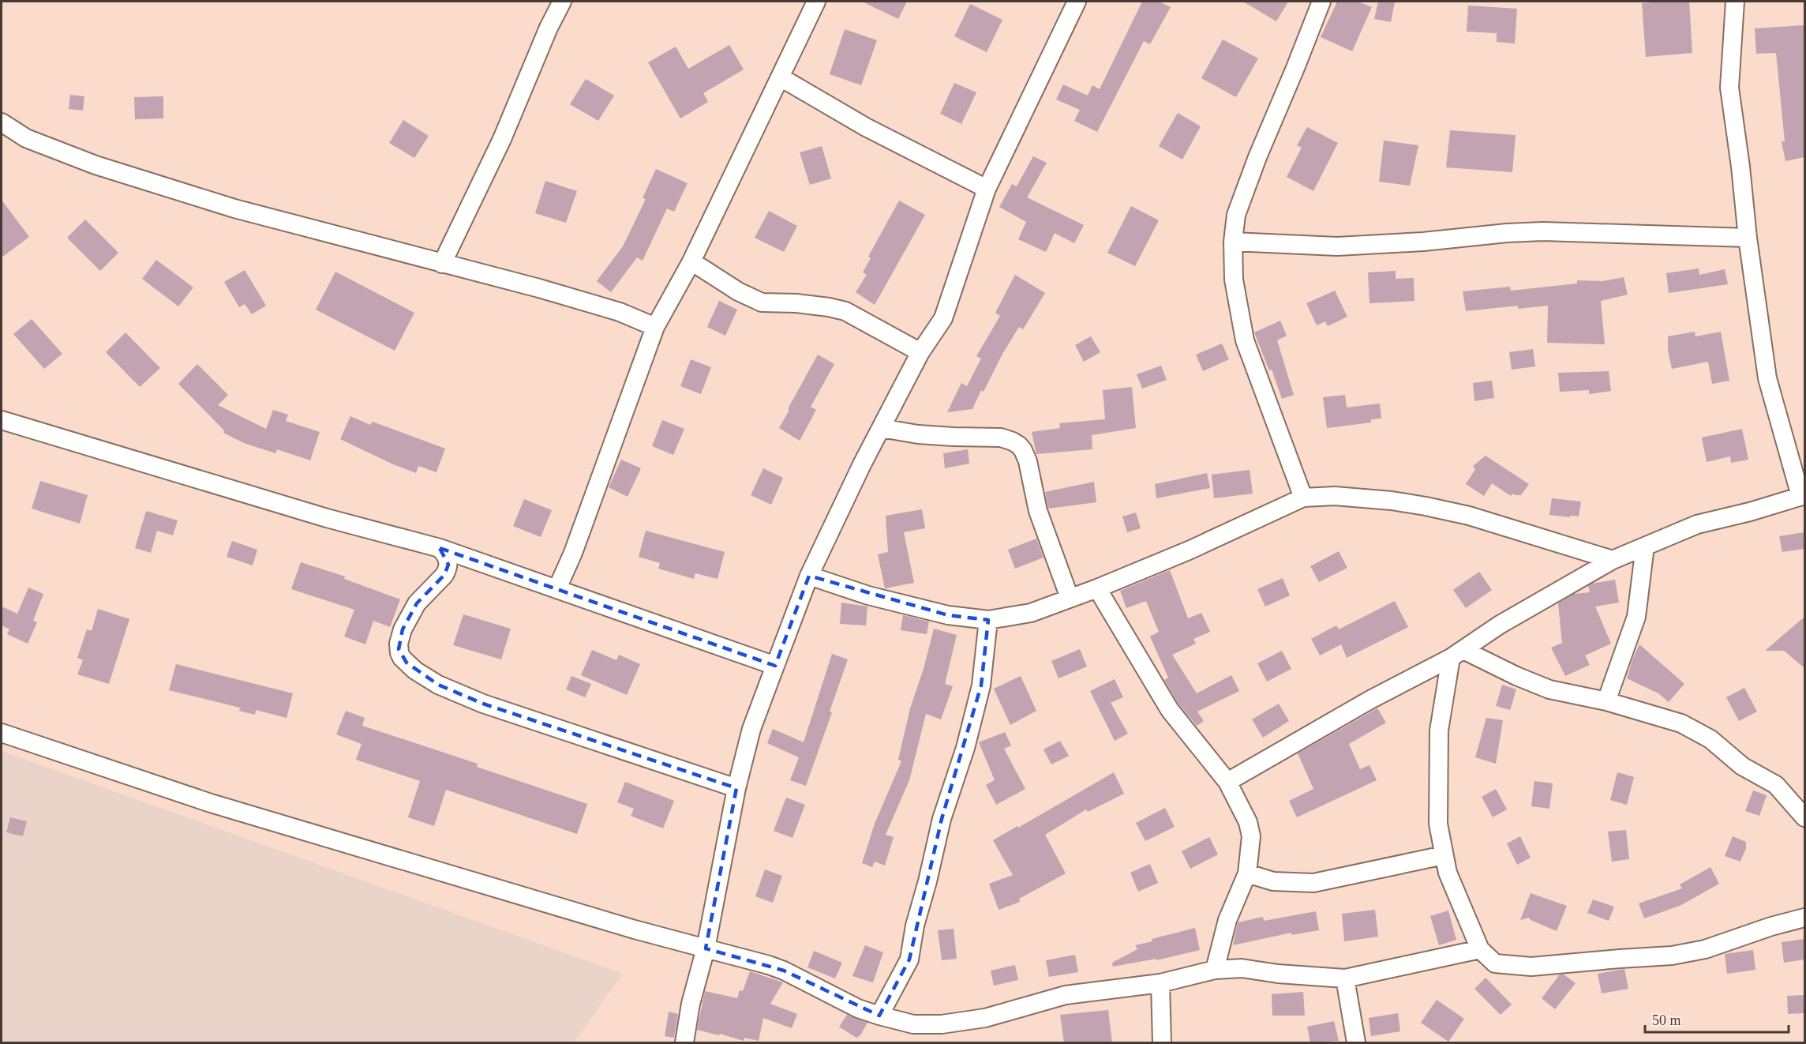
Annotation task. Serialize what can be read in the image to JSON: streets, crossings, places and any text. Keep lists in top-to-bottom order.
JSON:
{
  "scale_bar": "50 m"
}
